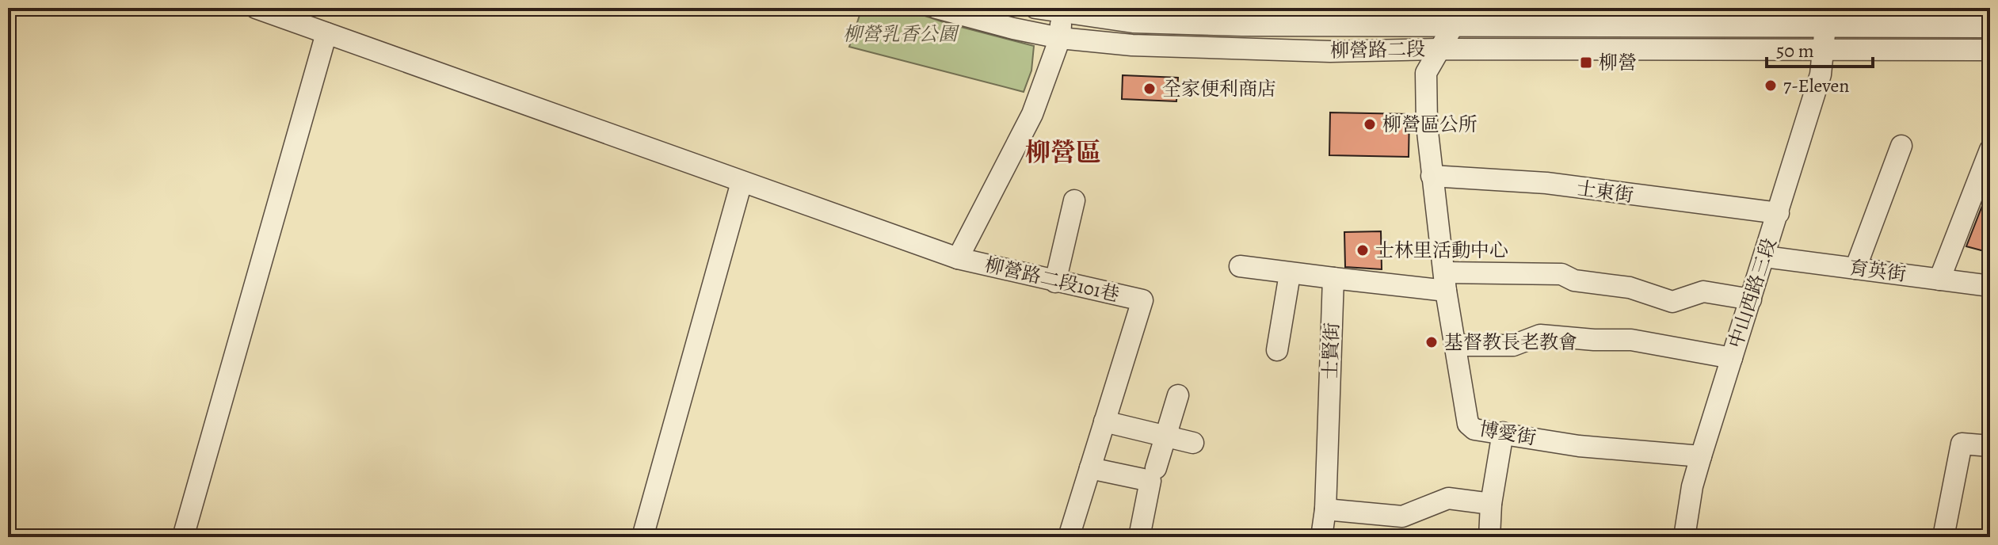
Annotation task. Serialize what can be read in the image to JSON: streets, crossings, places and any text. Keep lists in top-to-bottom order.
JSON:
{
  "streets": {
    "street": [
      "柳營路二段",
      "士東街",
      "育英街",
      "柳營路二段101巷",
      "中山西路三段",
      "士賢街",
      "博愛街"
    ]
  },
  "crossings": [
    ["柳營路二段", "柳營路二段101巷"],
    ["柳營路二段", "中山西路三段"],
    ["柳營路二段", "博愛街"],
    ["士東街", "中山西路三段"],
    ["士東街", "博愛街"],
    ["育英街", "中山西路三段"],
    ["中山西路三段", "博愛街"]
  ],
  "districts": ["柳營區"],
  "parks": ["柳營乳香公園"],
  "places": {
    "transit": ["柳營"],
    "other": [
      "7-Eleven",
      "全家便利商店",
      "柳營區公所",
      "士林里活動中心",
      "基督教長老教會"
    ]
  },
  "scale_bar": "50 m"
}
